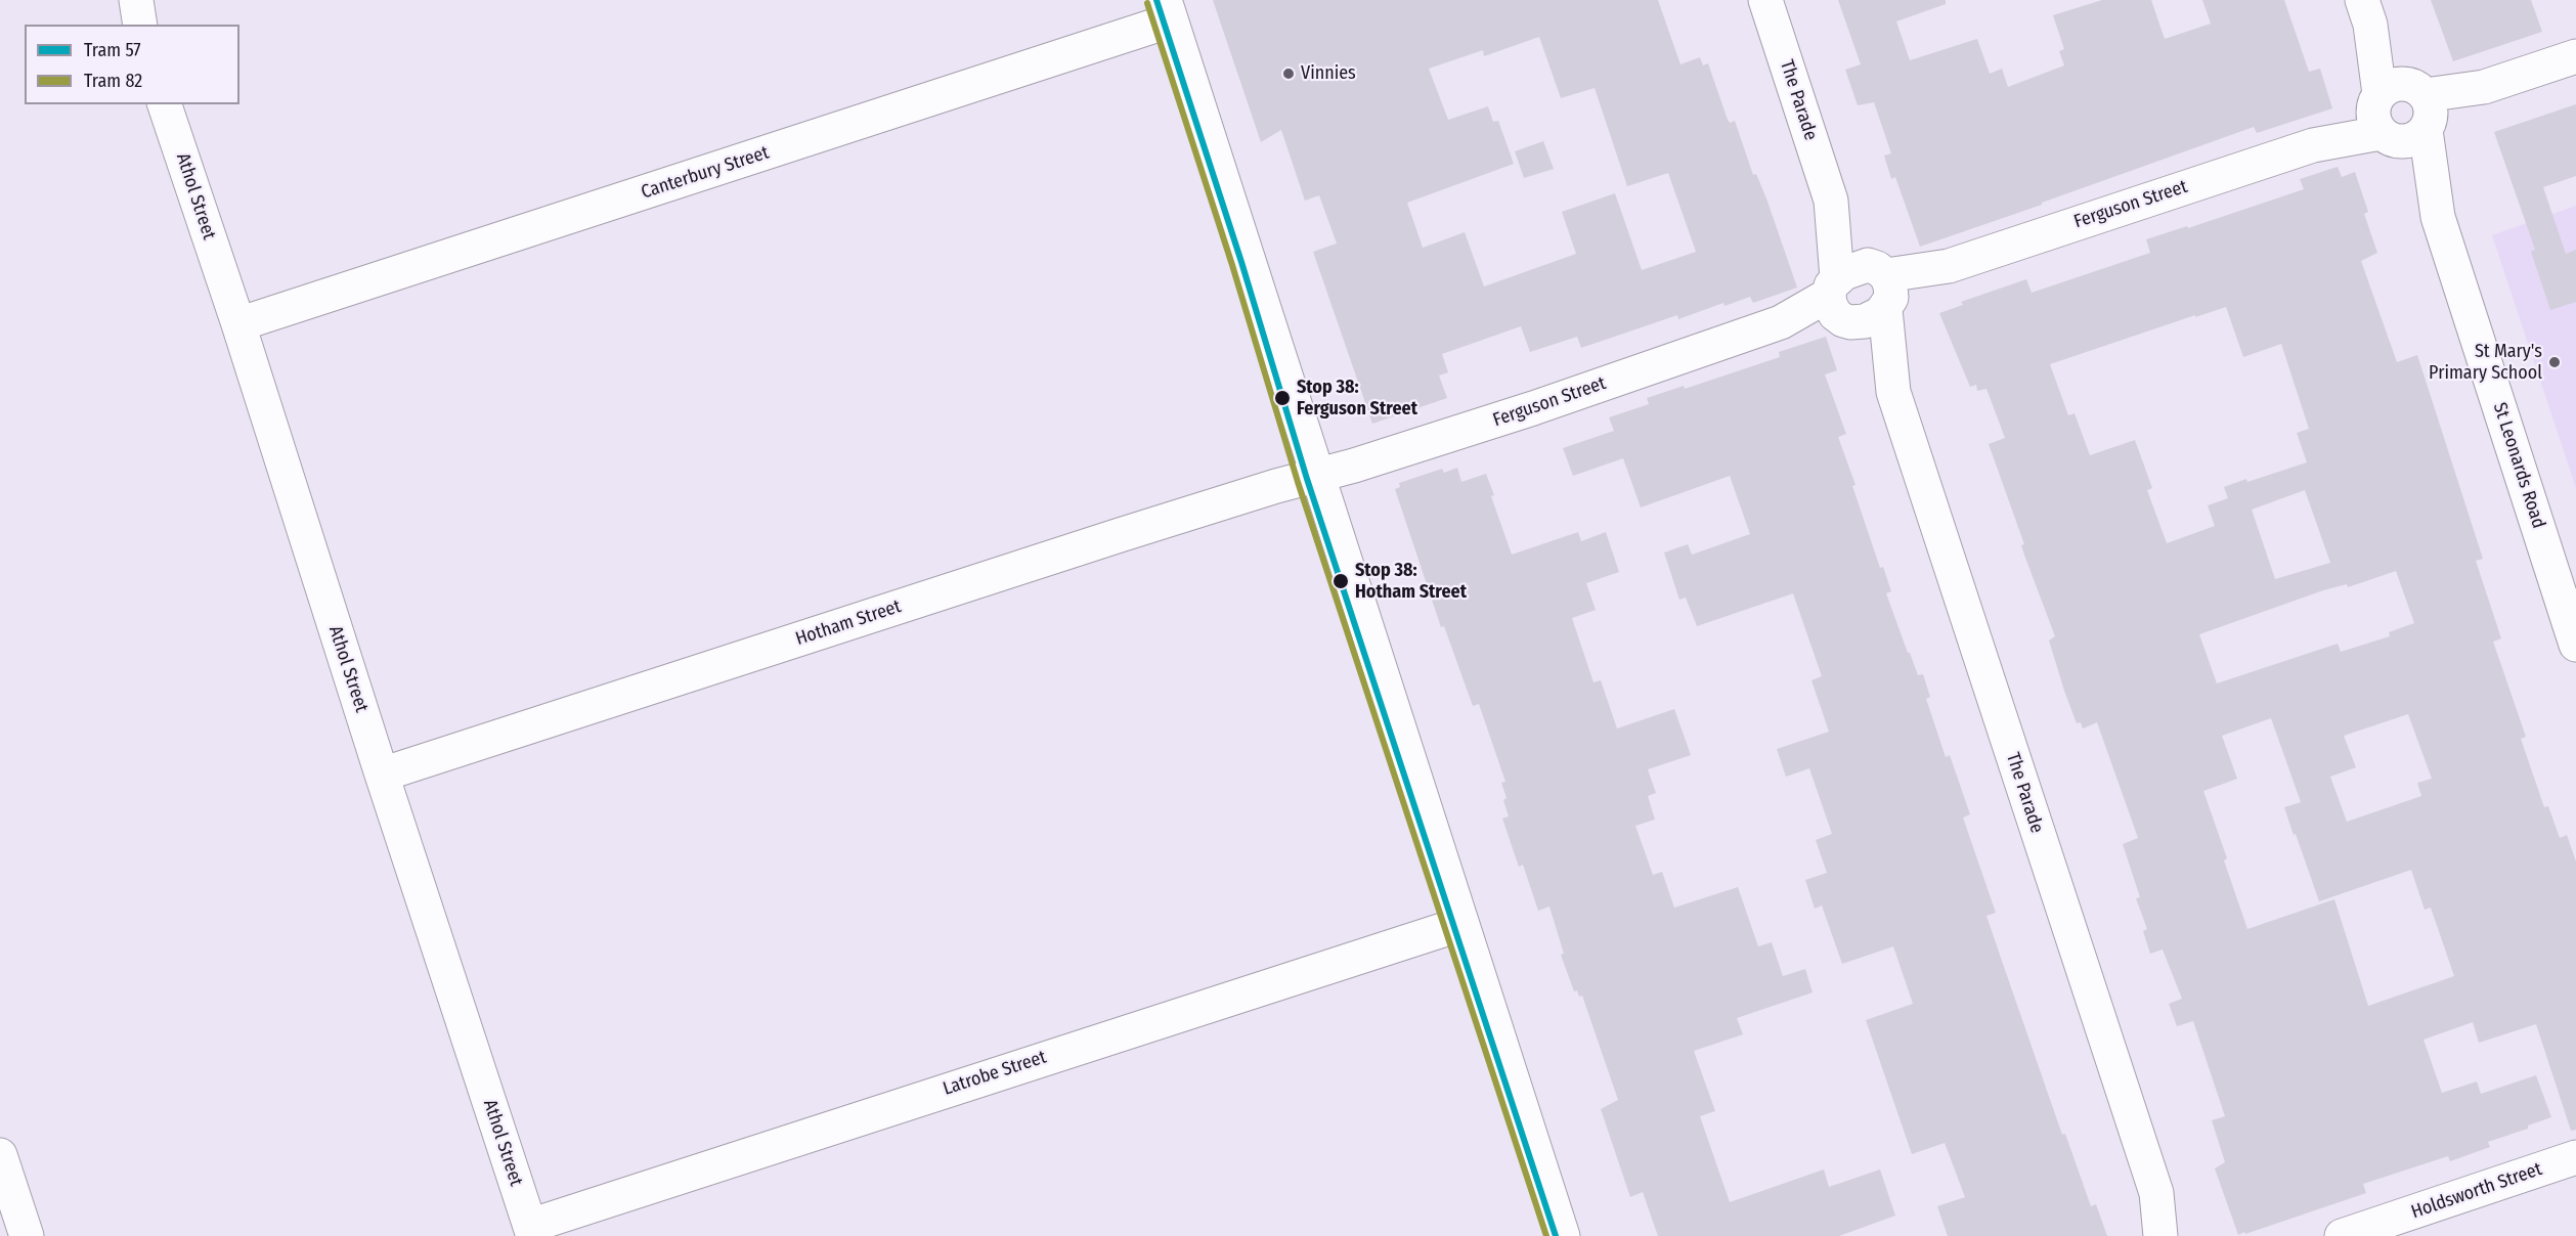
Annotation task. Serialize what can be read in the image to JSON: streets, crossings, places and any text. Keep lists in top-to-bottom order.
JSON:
{
  "streets": {
    "street": [
      "The Parade",
      "Canterbury Street",
      "Athol Street",
      "Ferguson Street",
      "St Leonards Road",
      "Hotham Street",
      "Latrobe Street",
      "Holdsworth Street"
    ]
  },
  "crossings": [
    ["The Parade", "Ferguson Street"],
    ["Canterbury Street", "Athol Street"],
    ["Athol Street", "Hotham Street"],
    ["Athol Street", "Latrobe Street"],
    ["Ferguson Street", "St Leonards Road"],
    ["Ferguson Street", "Hotham Street"]
  ],
  "places": [
    "Vinnies",
    "St Mary's Primary School",
    "Stop 38: Ferguson Street",
    "Stop 38: Hotham Street"
  ],
  "lines": ["tram line 57", "tram line 82"],
  "legend": ["Tram 57", "Tram 82"]
}
